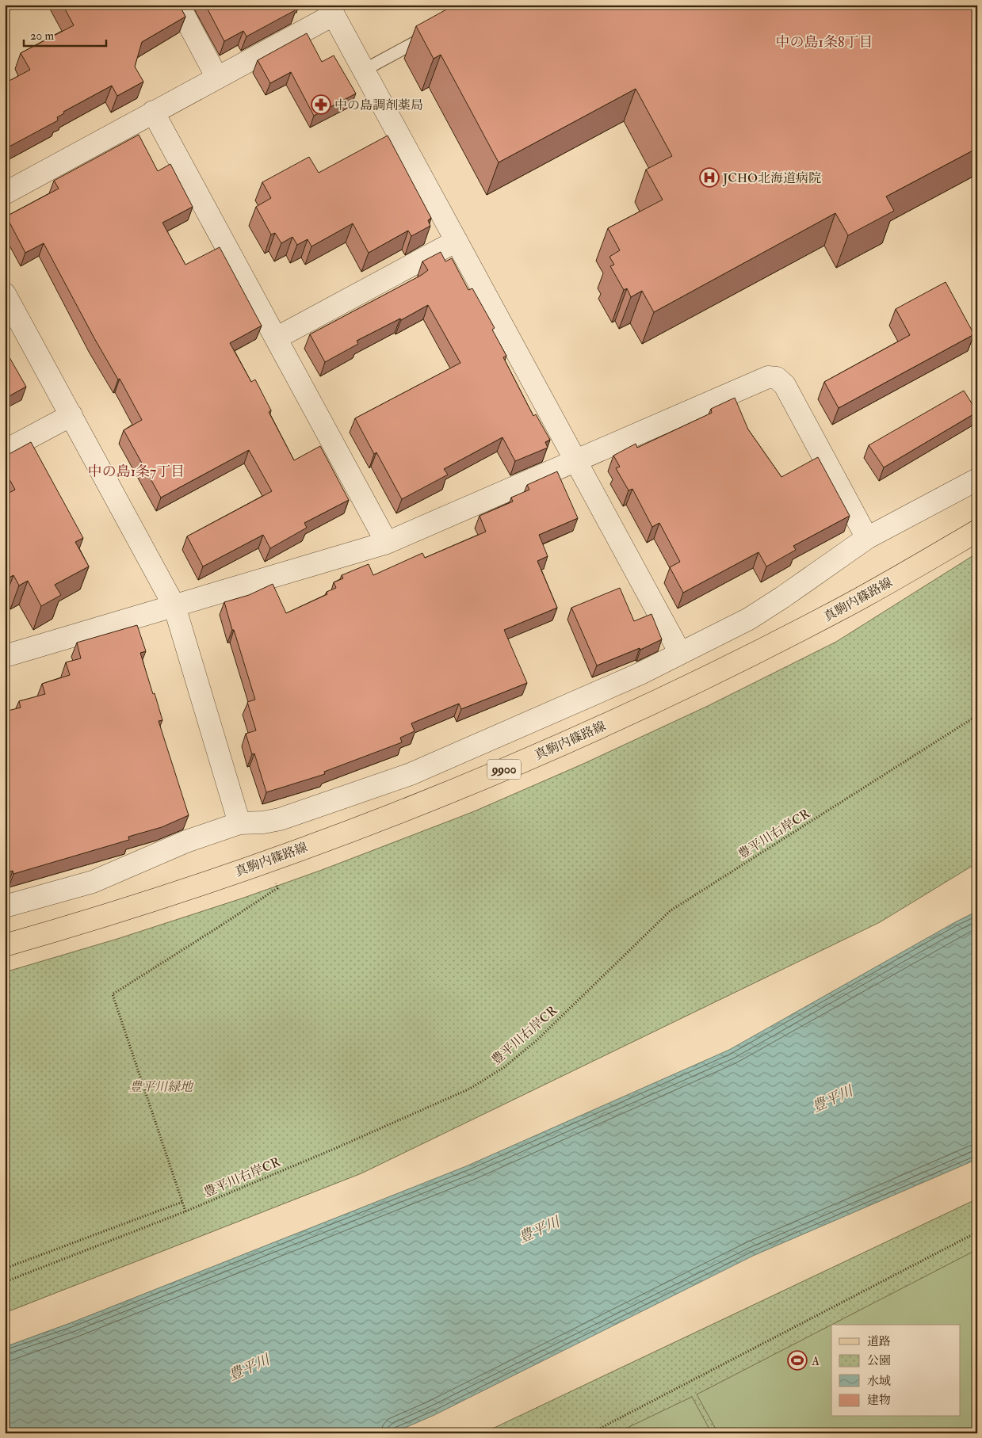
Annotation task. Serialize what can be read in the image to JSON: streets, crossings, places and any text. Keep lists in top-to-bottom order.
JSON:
{
  "streets": {
    "main road": ["真駒内篠路線", "9900"],
    "path": ["豊平川右岸CR"]
  },
  "districts": ["中の島1条8丁目", "中の島1条7丁目"],
  "water": ["豊平川"],
  "parks": ["豊平川緑地"],
  "places": {
    "pharmacy": ["中の島調剤薬局"],
    "hospital": ["JCHO北海道病院"],
    "sports": ["A"]
  },
  "legend": [
    "道路",
    "公園",
    "水域",
    "建物"
  ],
  "scale_bar": "20 m"
}
